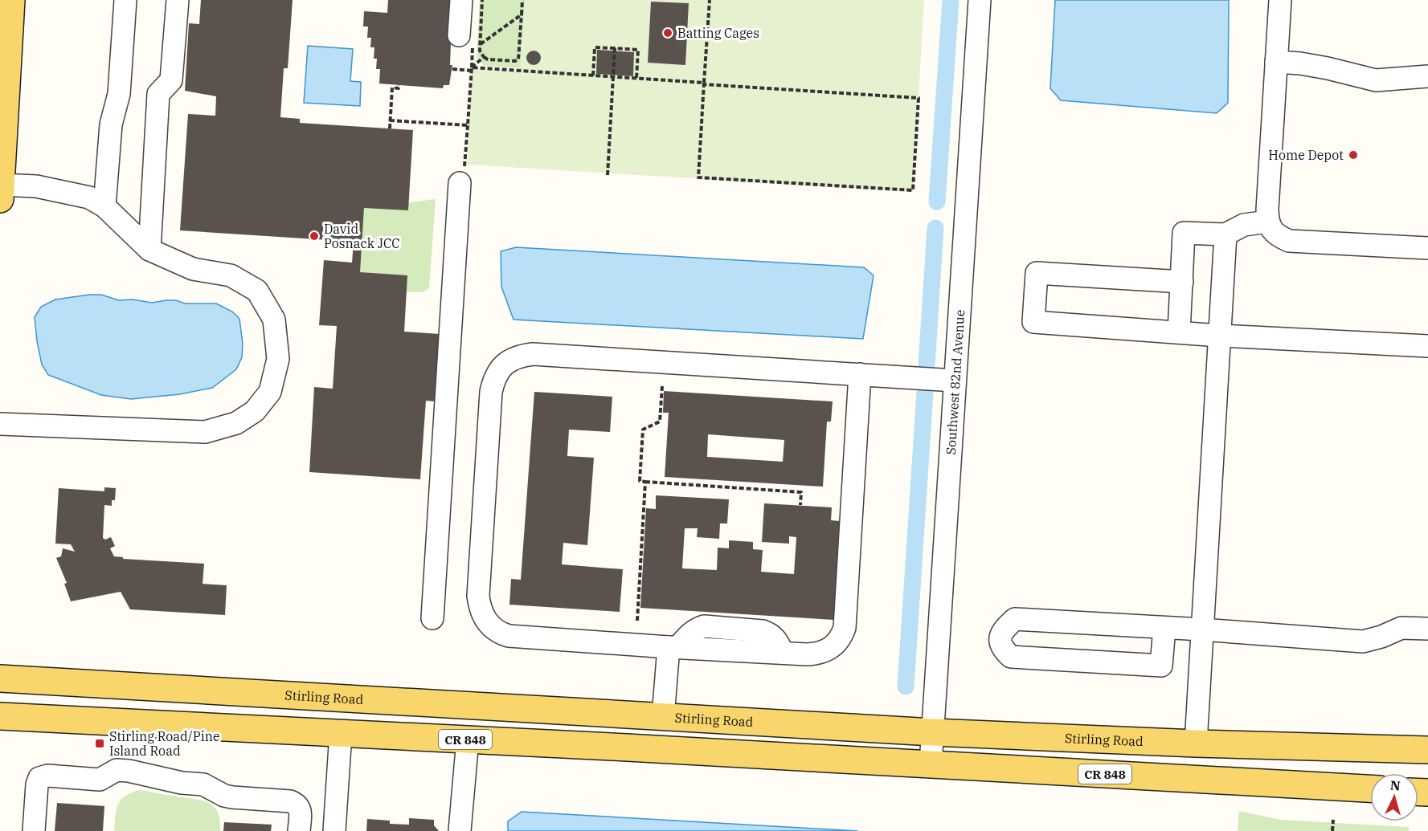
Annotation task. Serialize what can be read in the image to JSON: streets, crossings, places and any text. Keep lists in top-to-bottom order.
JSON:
{
  "streets": {
    "main road": ["Stirling Road", "CR 848"],
    "street": ["Southwest 82nd Avenue"]
  },
  "crossings": [
    ["Southwest 82nd Avenue", "Stirling Road"],
    ["Southwest 82nd Avenue", "CR 848"]
  ],
  "places": {
    "other": ["Batting Cages", "Home Depot", "David Posnack JCC"],
    "transit": ["Stirling Road/Pine Island Road"]
  },
  "north": "top"
}
